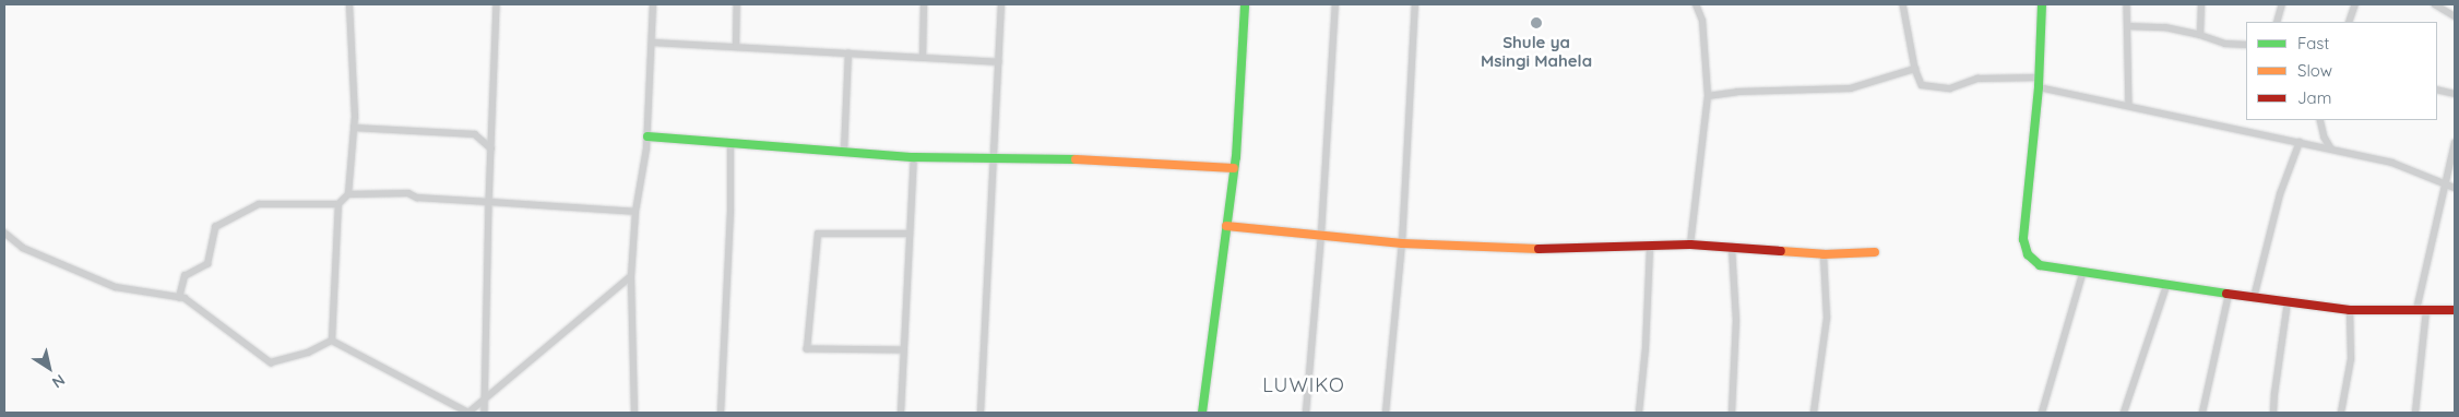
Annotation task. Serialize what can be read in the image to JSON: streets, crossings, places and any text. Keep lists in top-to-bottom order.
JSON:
{
  "districts": ["LUWIKO"],
  "places": ["Shule ya Msingi Mahela"],
  "legend": ["Fast", "Slow", "Jam"],
  "north": "bottom right"
}
